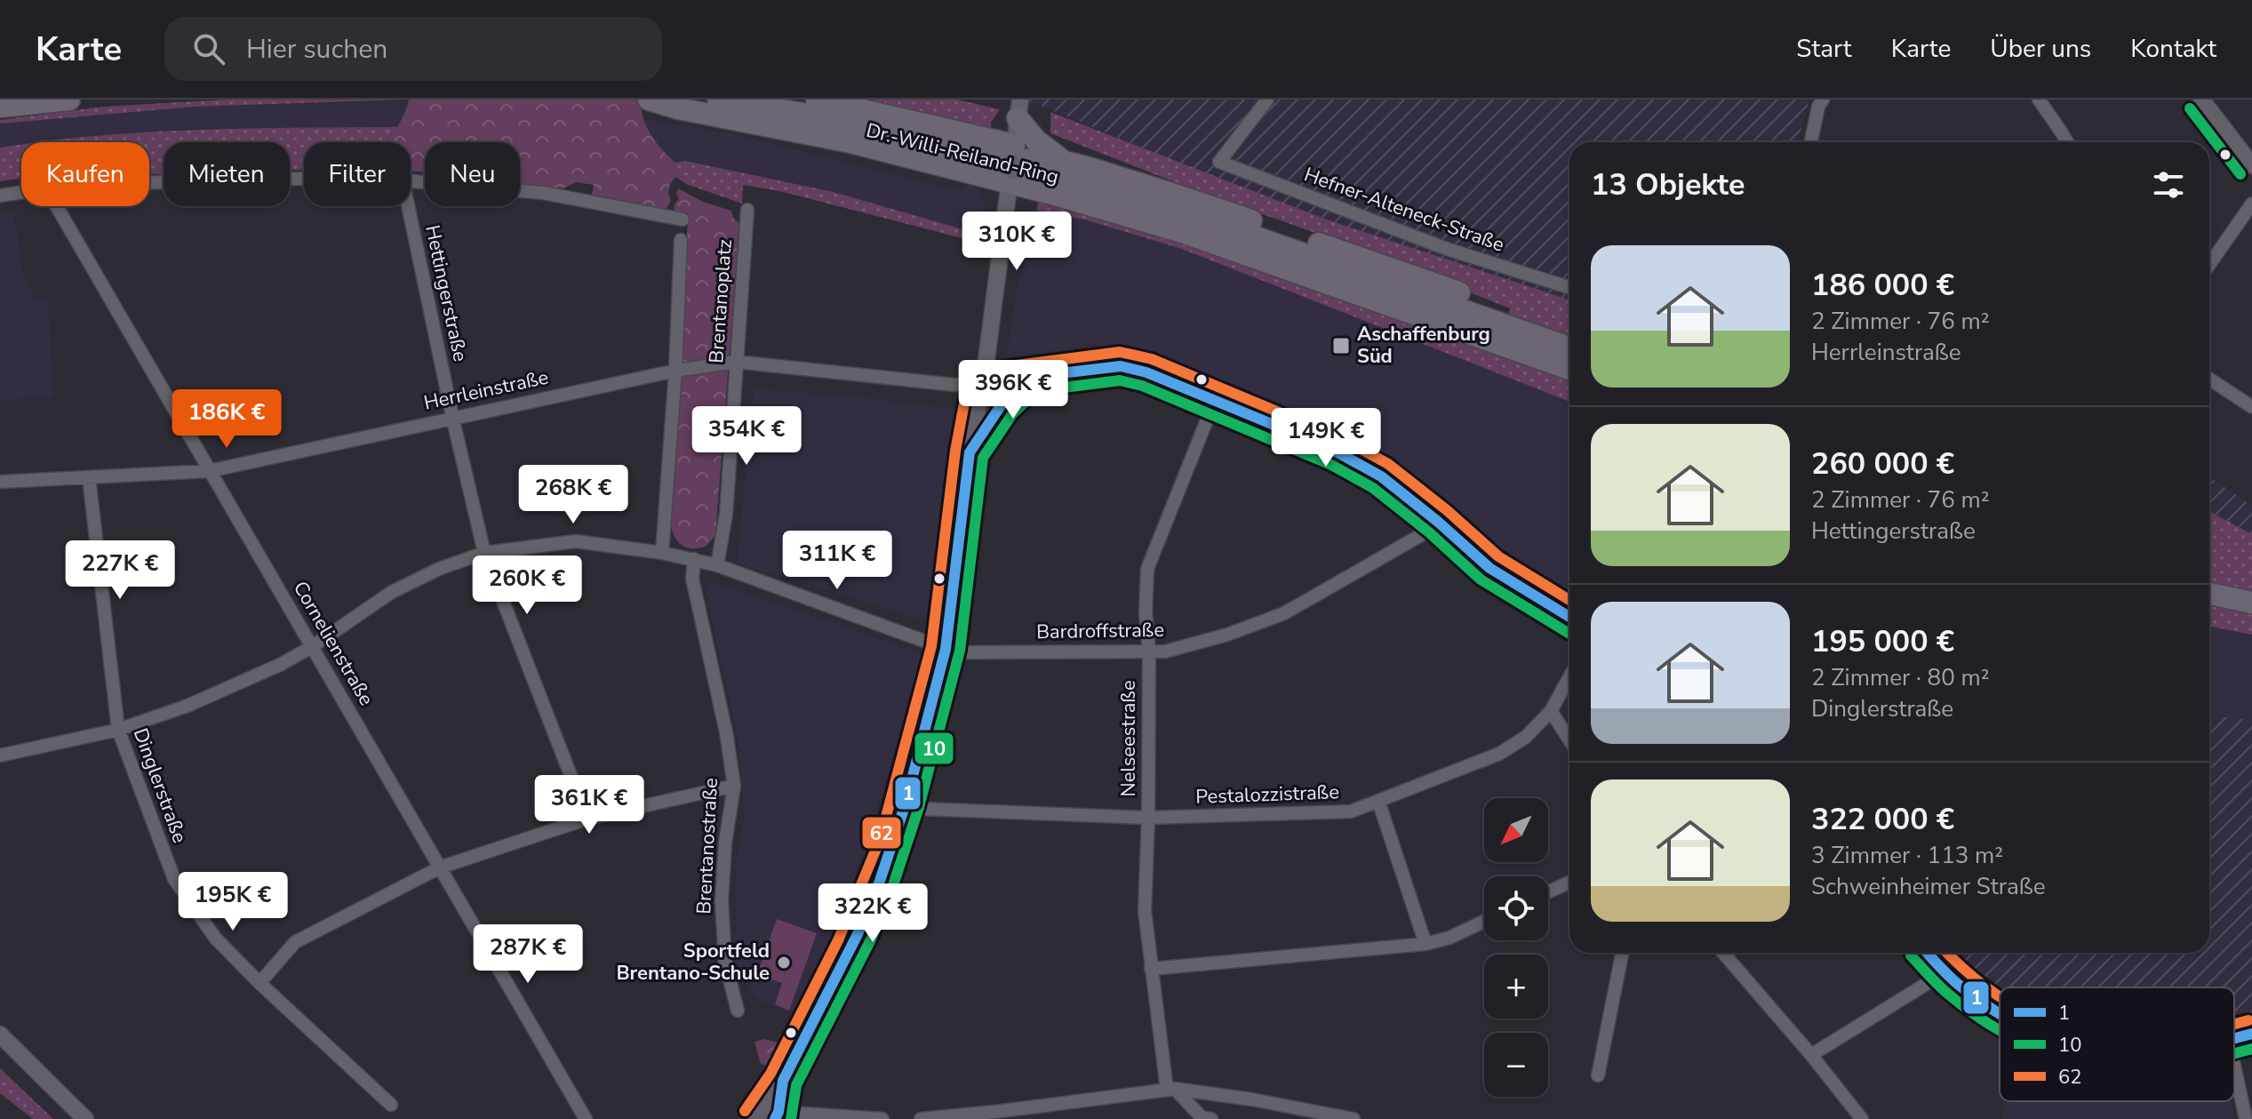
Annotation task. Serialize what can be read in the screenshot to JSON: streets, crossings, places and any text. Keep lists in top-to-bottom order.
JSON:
{
  "streets": {
    "highway": ["Dr.-Willi-Reiland-Ring"],
    "street": [
      "Hefner-Alteneck-Straße",
      "Hettingerstraße",
      "Brentanoplatz",
      "Herrleinstraße",
      "Bardroffstraße",
      "Cornelienstraße",
      "Nelseestraße",
      "Dinglerstraße",
      "Pestalozzistraße",
      "Brentanostraße"
    ]
  },
  "crossings": [
    ["Hettingerstraße", "Herrleinstraße"],
    ["Hettingerstraße", "Bardroffstraße"],
    ["Brentanoplatz", "Herrleinstraße"],
    ["Brentanoplatz", "Bardroffstraße"],
    ["Herrleinstraße", "Cornelienstraße"],
    ["Herrleinstraße", "Dinglerstraße"],
    ["Bardroffstraße", "Cornelienstraße"],
    ["Bardroffstraße", "Nelseestraße"],
    ["Bardroffstraße", "Dinglerstraße"],
    ["Bardroffstraße", "Brentanostraße"],
    ["Nelseestraße", "Pestalozzistraße"]
  ],
  "places": {
    "transit": ["Aschaffenburg Süd"],
    "other": ["Sportfeld Brentano-Schule"]
  },
  "lines": ["transit line 10", "transit line 62", "transit line 1"],
  "legend": ["1", "10", "62"],
  "north": "bottom left",
  "page": {
    "header": "Karte",
    "search": "Hier suchen",
    "nav": [
      "Start",
      "Karte",
      "Über uns",
      "Kontakt"
    ],
    "chip": [
      "Kaufen",
      "Mieten",
      "Filter",
      "Neu"
    ],
    "heading": "13 Objekte",
    "price": [
      "310K €",
      "396K €",
      "186K €",
      "354K €",
      "149K €",
      "268K €",
      "311K €",
      "227K €",
      "260K €",
      "361K €",
      "195K €",
      "322K €",
      "287K €"
    ],
    "list": [
      {
        "name": "186 000 €",
        "note": "2 Zimmer · 76 m² · Herrleinstraße"
      },
      {
        "name": "260 000 €",
        "note": "2 Zimmer · 76 m² · Hettingerstraße"
      },
      {
        "name": "195 000 €",
        "note": "2 Zimmer · 80 m² · Dinglerstraße"
      },
      {
        "name": "322 000 €",
        "note": "3 Zimmer · 113 m² · Schweinheimer Straße"
      }
    ],
    "map_buttons": ["+", "−"]
  }
}
